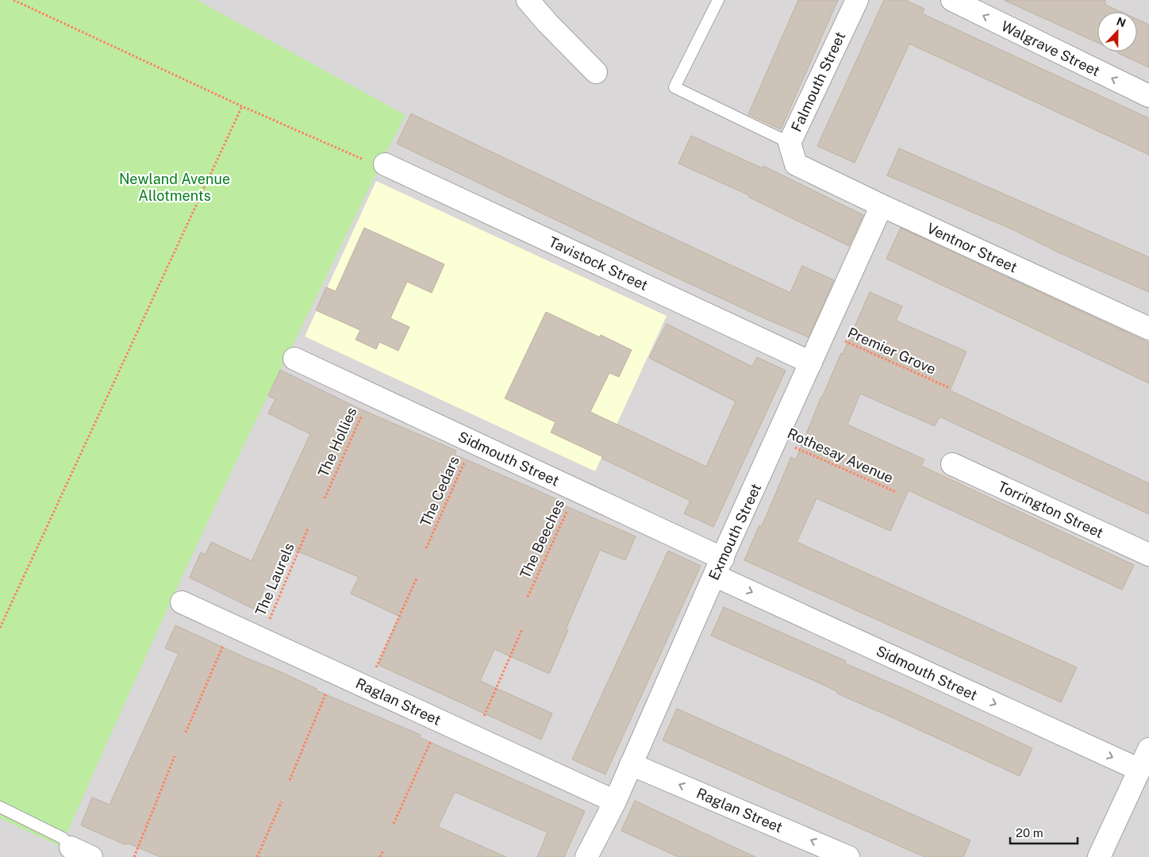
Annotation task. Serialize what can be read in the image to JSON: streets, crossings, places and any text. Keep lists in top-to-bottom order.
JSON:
{
  "streets": {
    "street": [
      "Walgrave Street",
      "Falmouth Street",
      "Ventnor Street",
      "Tavistock Street",
      "Sidmouth Street",
      "Torrington Street",
      "Exmouth Street",
      "Raglan Street"
    ],
    "path": [
      "Premier Grove",
      "The Hollies",
      "Rothesay Avenue",
      "The Cedars",
      "The Beeches",
      "The Laurels"
    ]
  },
  "crossings": [
    ["Falmouth Street", "Ventnor Street"],
    ["Ventnor Street", "Exmouth Street"],
    ["Tavistock Street", "Exmouth Street"],
    ["Premier Grove", "Exmouth Street"],
    ["The Hollies", "Sidmouth Street"],
    ["Rothesay Avenue", "Exmouth Street"],
    ["Sidmouth Street", "The Cedars"],
    ["Sidmouth Street", "Exmouth Street"],
    ["Sidmouth Street", "The Beeches"],
    ["Exmouth Street", "Raglan Street"],
    ["The Laurels", "Raglan Street"]
  ],
  "one_way": ["Walgrave Street", "Sidmouth Street"],
  "parks": ["Newland Avenue Allotments"],
  "scale_bar": "20 m",
  "north": "top"
}
